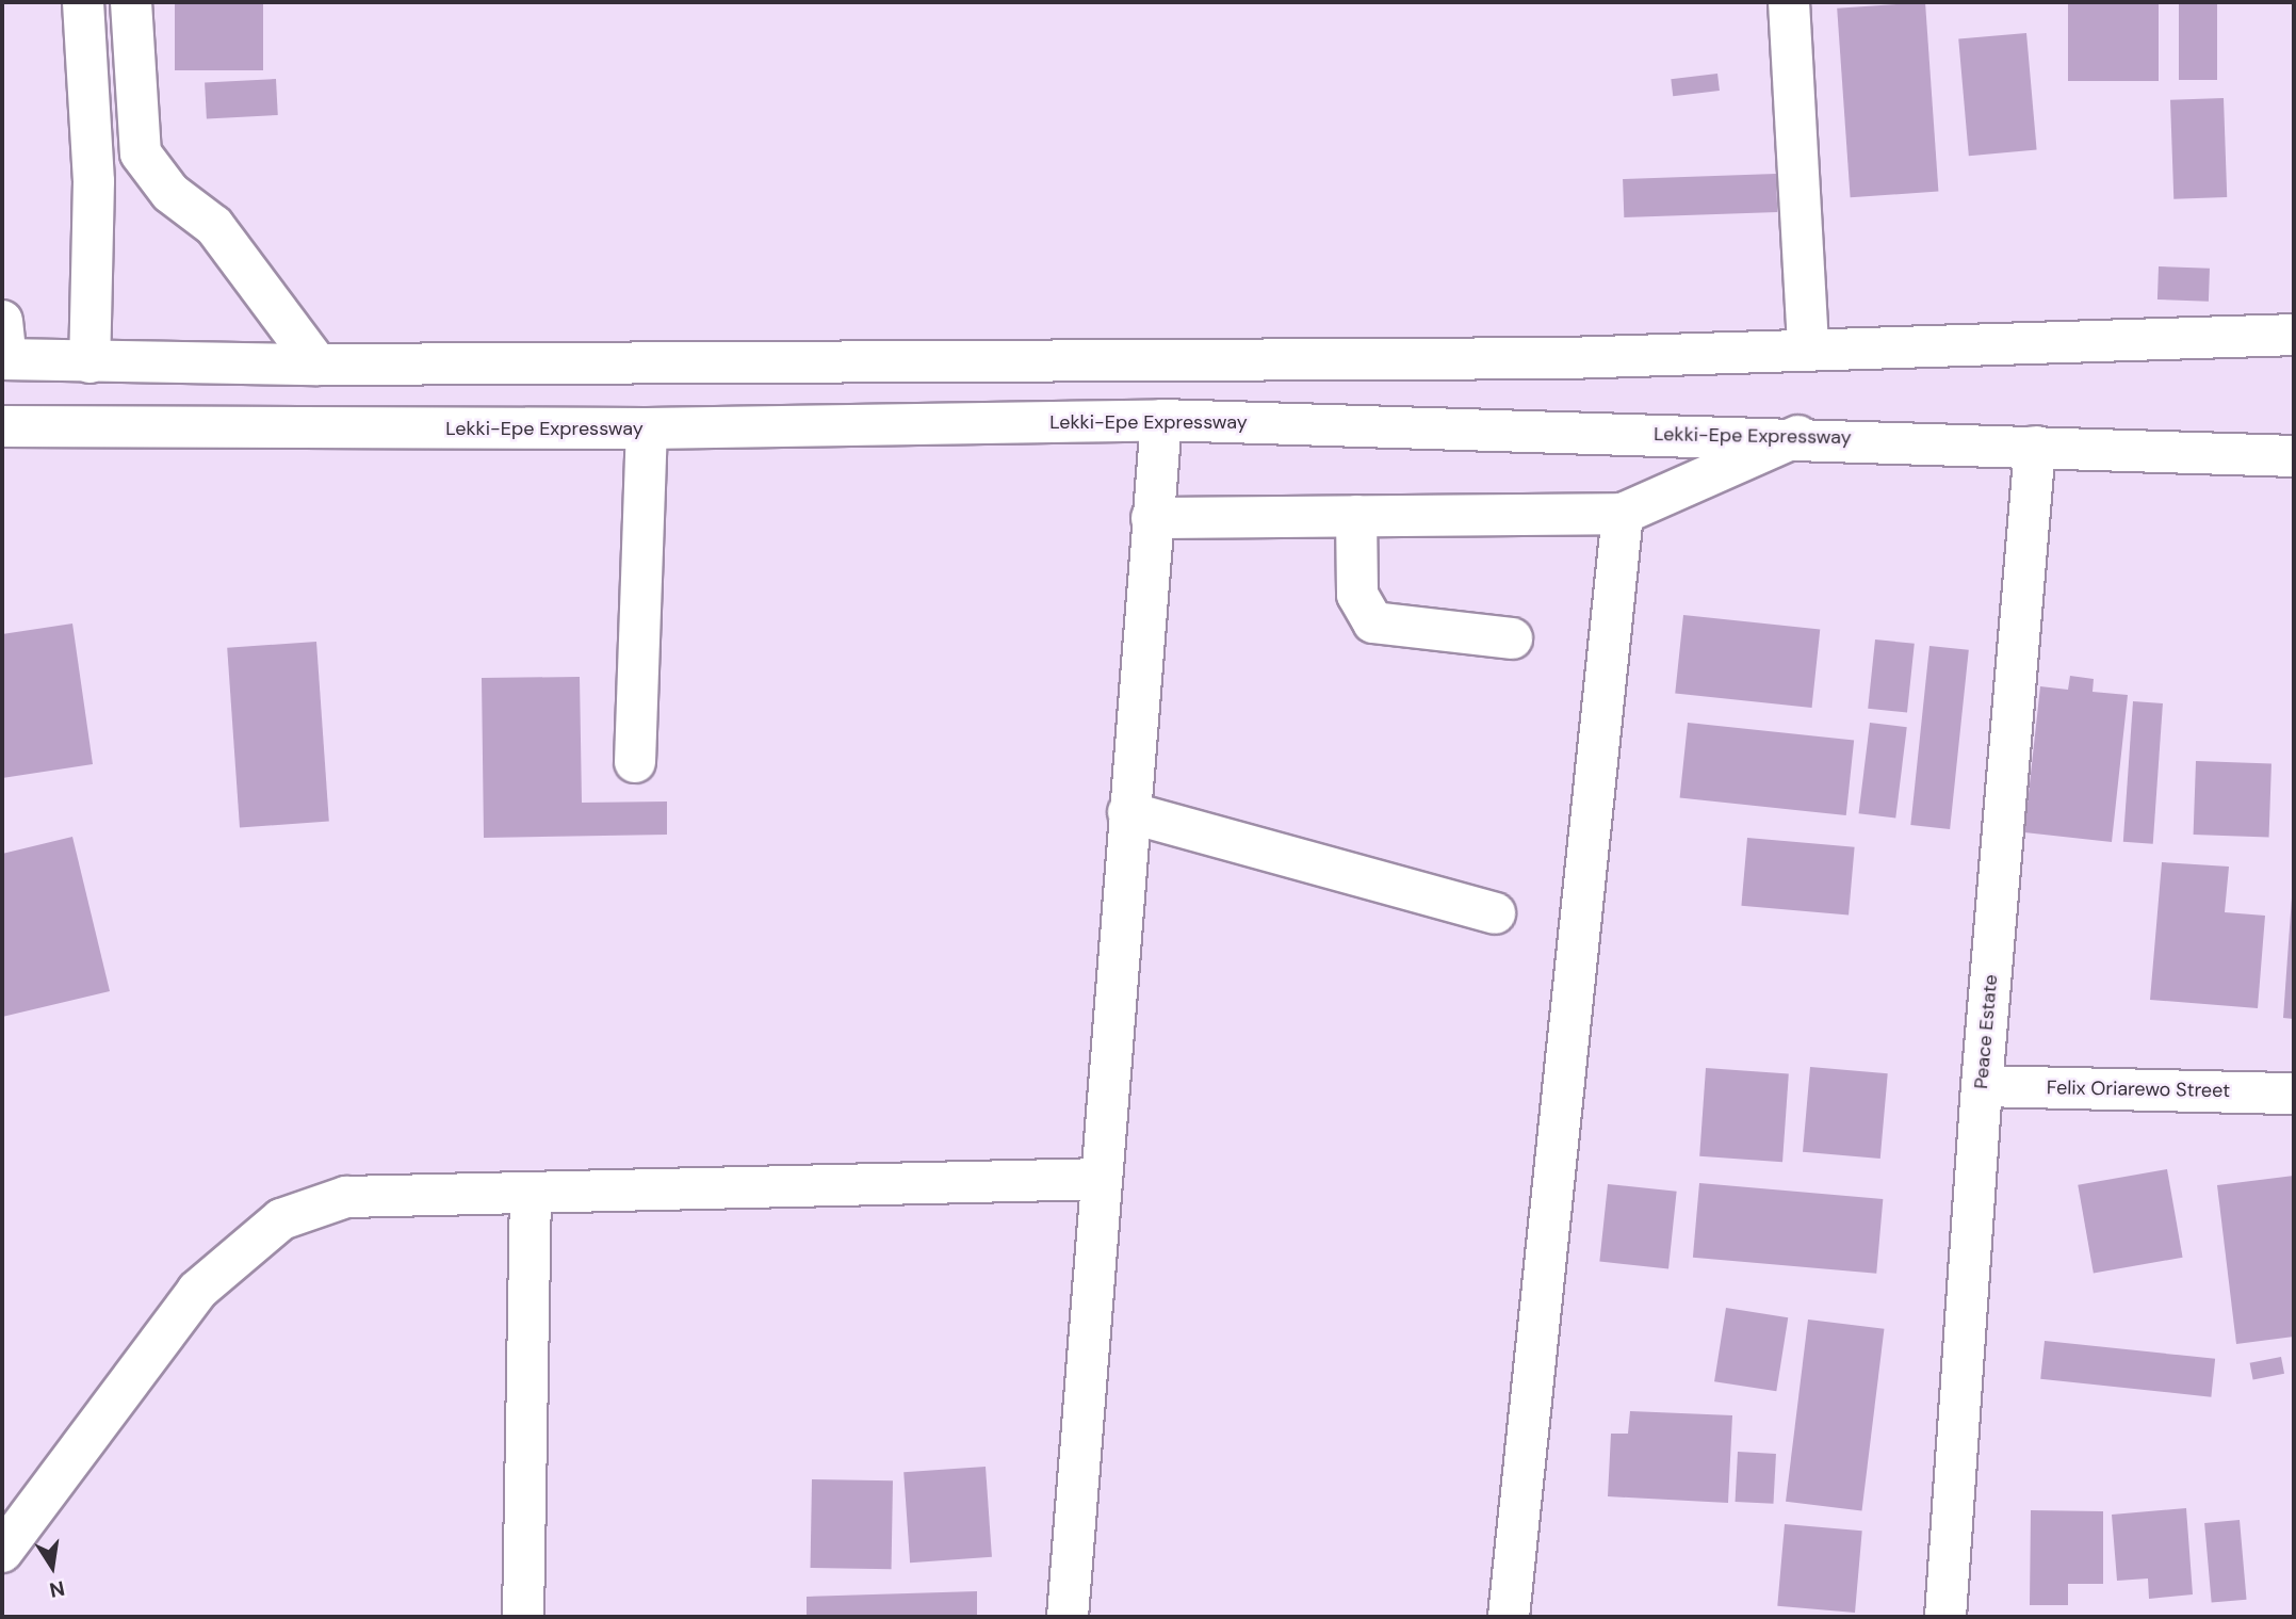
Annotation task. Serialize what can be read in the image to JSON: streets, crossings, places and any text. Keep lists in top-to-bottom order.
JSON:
{
  "streets": {
    "main road": ["Lekki-Epe Expressway", "Peace Estate", "Felix Oriarewo Street"]
  },
  "crossings": [
    ["Lekki-Epe Expressway", "Peace Estate"],
    ["Peace Estate", "Felix Oriarewo Street"]
  ],
  "north": "bottom"
}
